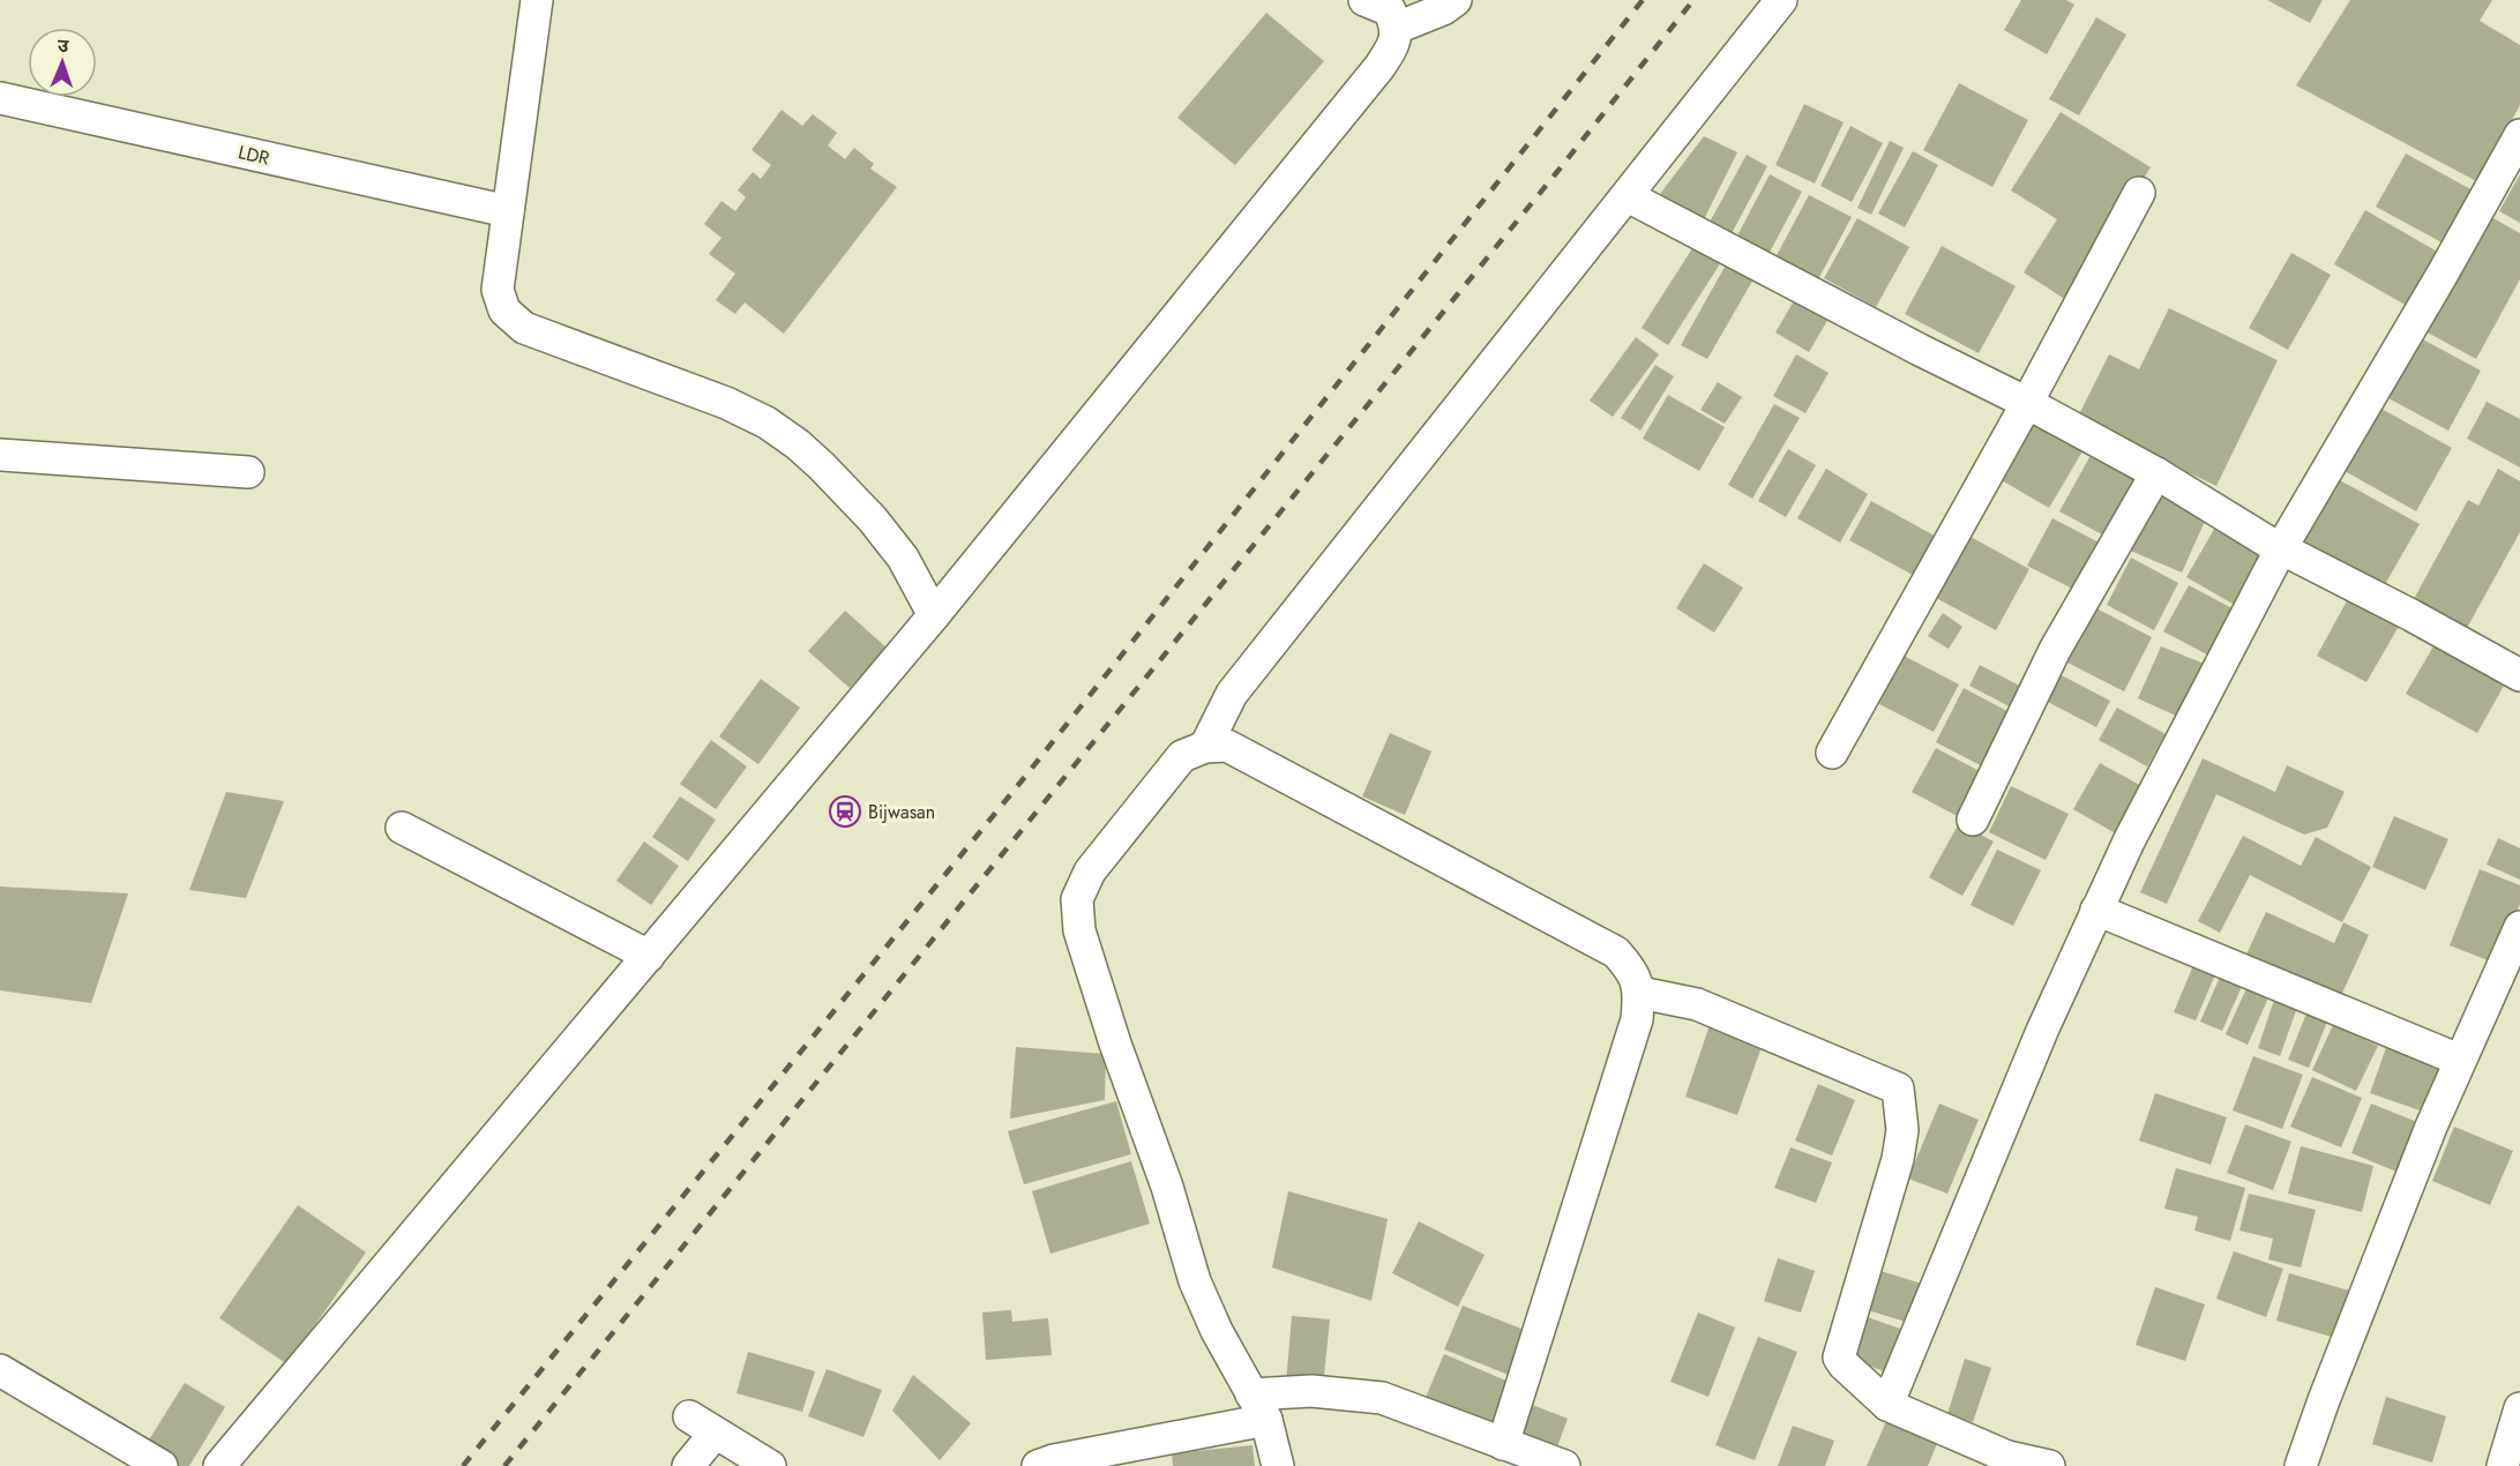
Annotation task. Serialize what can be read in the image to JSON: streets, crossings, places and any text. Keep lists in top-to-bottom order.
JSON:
{
  "streets": {
    "street": ["LDR"]
  },
  "places": {
    "station": ["Bijwasan"]
  },
  "north": "top"
}
